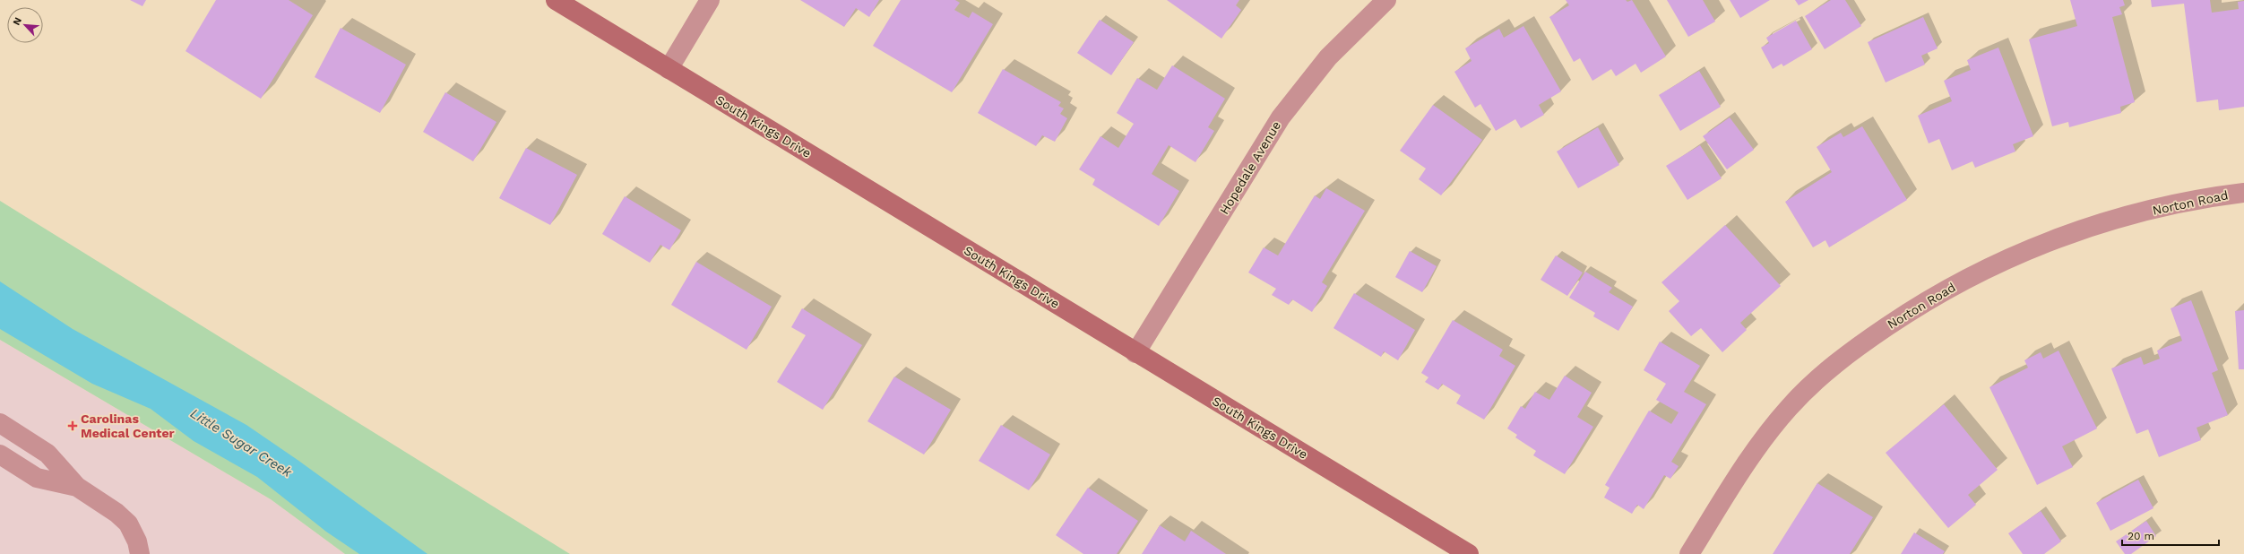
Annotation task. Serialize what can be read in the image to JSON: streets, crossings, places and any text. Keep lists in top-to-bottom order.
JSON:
{
  "streets": {
    "street": ["South Kings Drive", "Hopedale Avenue", "Norton Road"]
  },
  "crossings": [
    ["South Kings Drive", "Hopedale Avenue"]
  ],
  "water": ["Little Sugar Creek"],
  "places": {
    "health": ["Carolinas Medical Center"]
  },
  "scale_bar": "20 m",
  "north": "top left"
}
